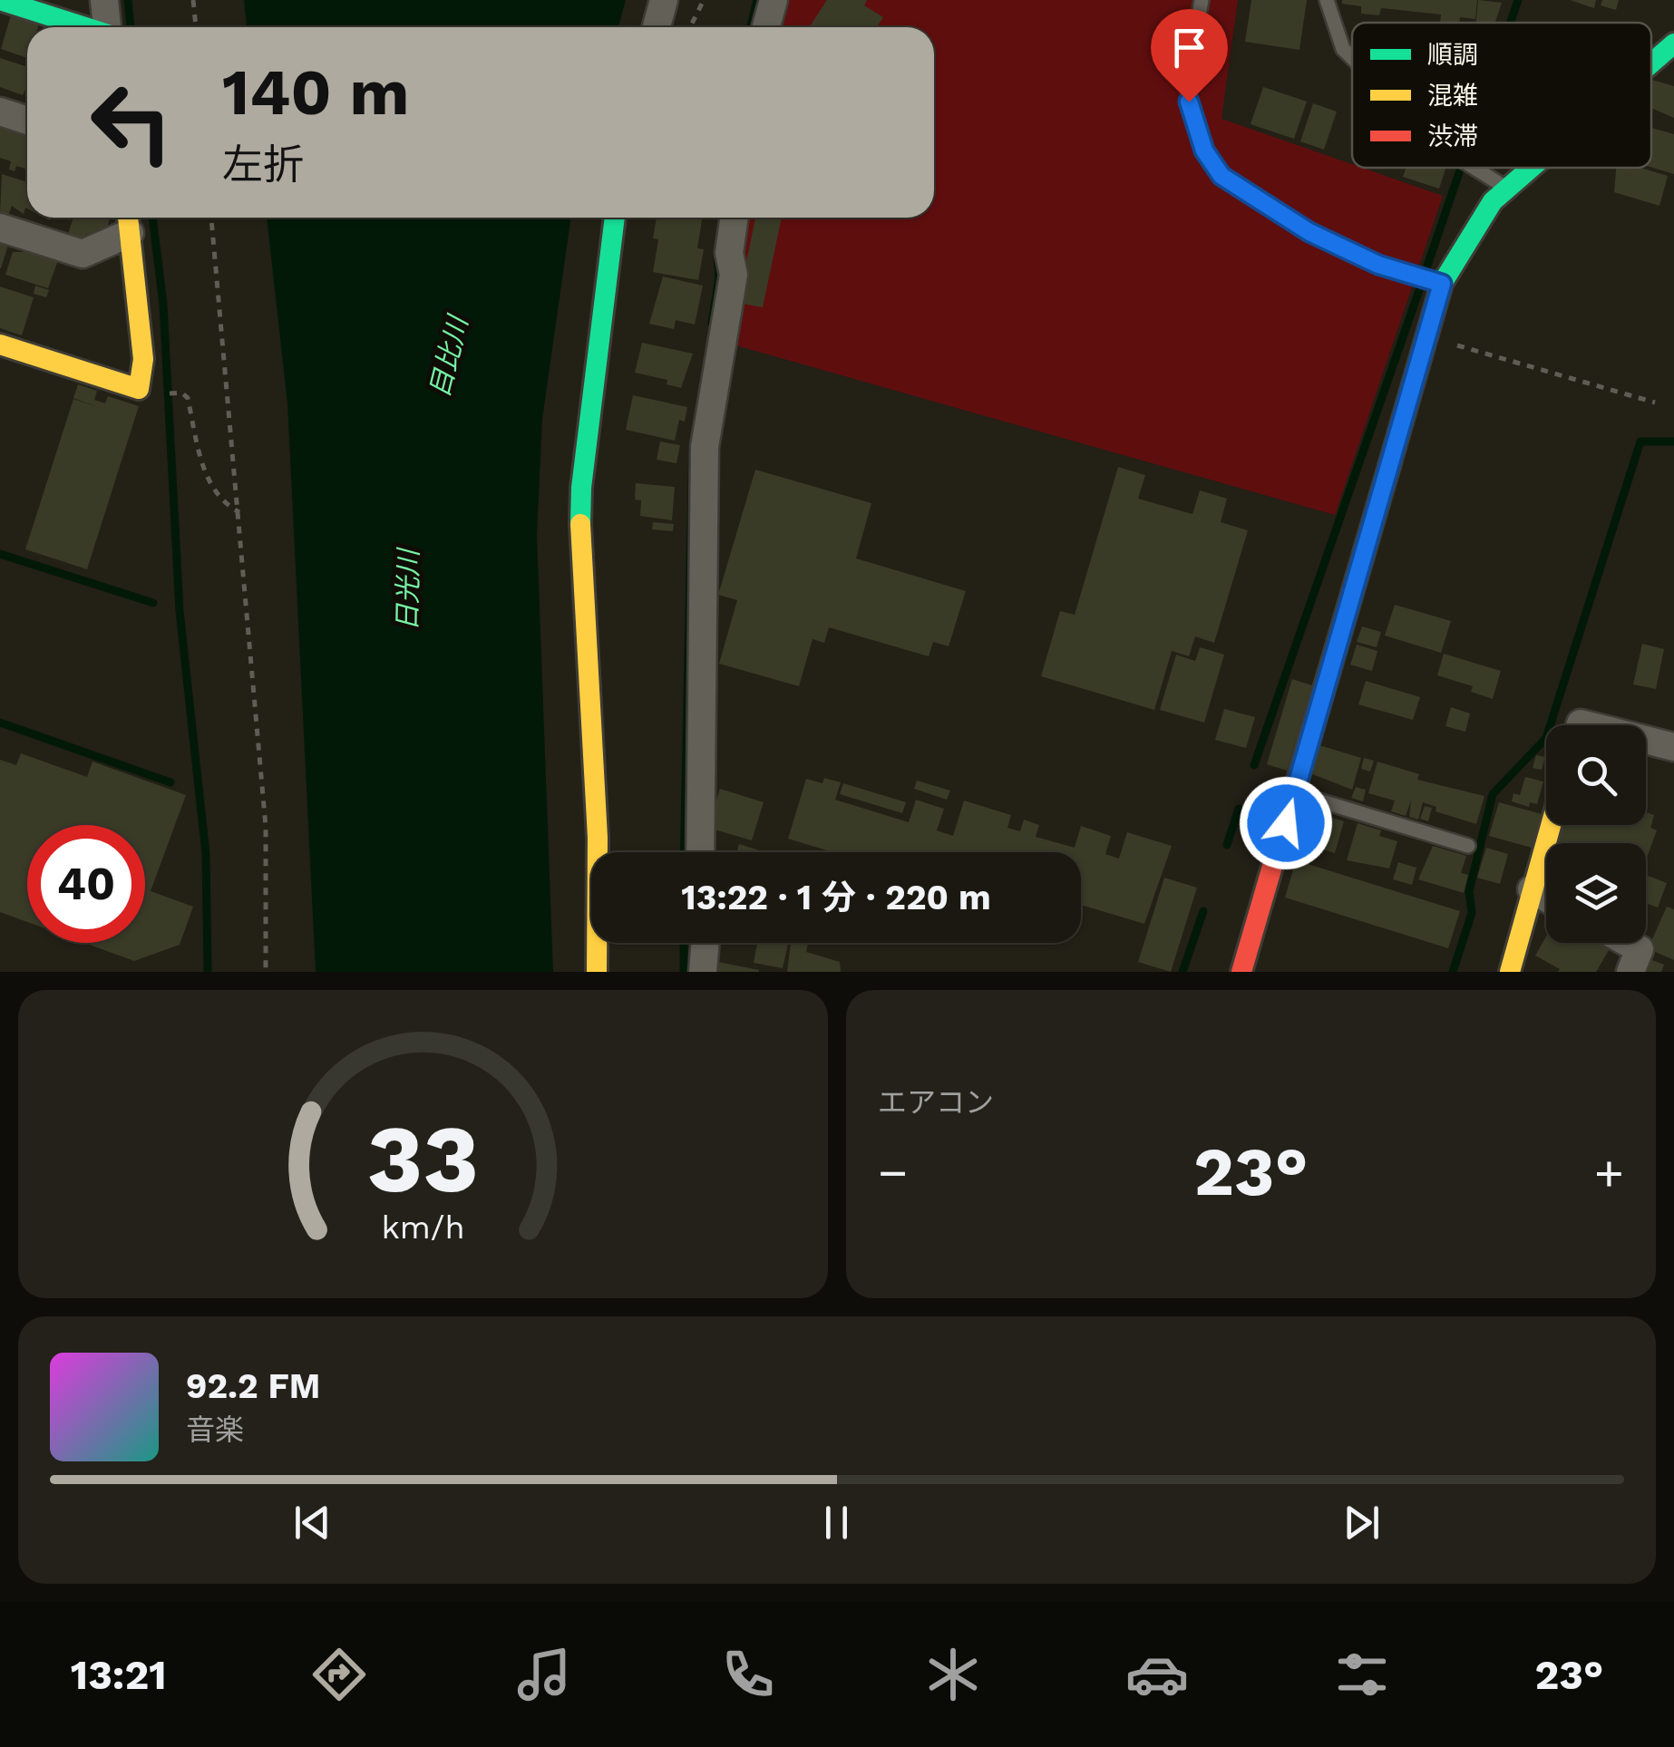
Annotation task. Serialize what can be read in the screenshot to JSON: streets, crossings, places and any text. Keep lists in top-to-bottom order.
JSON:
{
  "water": ["目比川", "日光川"],
  "legend": ["順調", "混雑", "渋滞"],
  "page": {
    "turn": ["140 m", "左折"],
    "limit": "40",
    "trip": "13:22 · 1 分 · 220 m",
    "tile": "エアコン",
    "heat": ["−", "23°", "+"],
    "song": ["92.2 FM", "音楽"],
    "tabs": ["13:21", "23°"],
    "gauge": ["33", "km/h"]
  }
}
